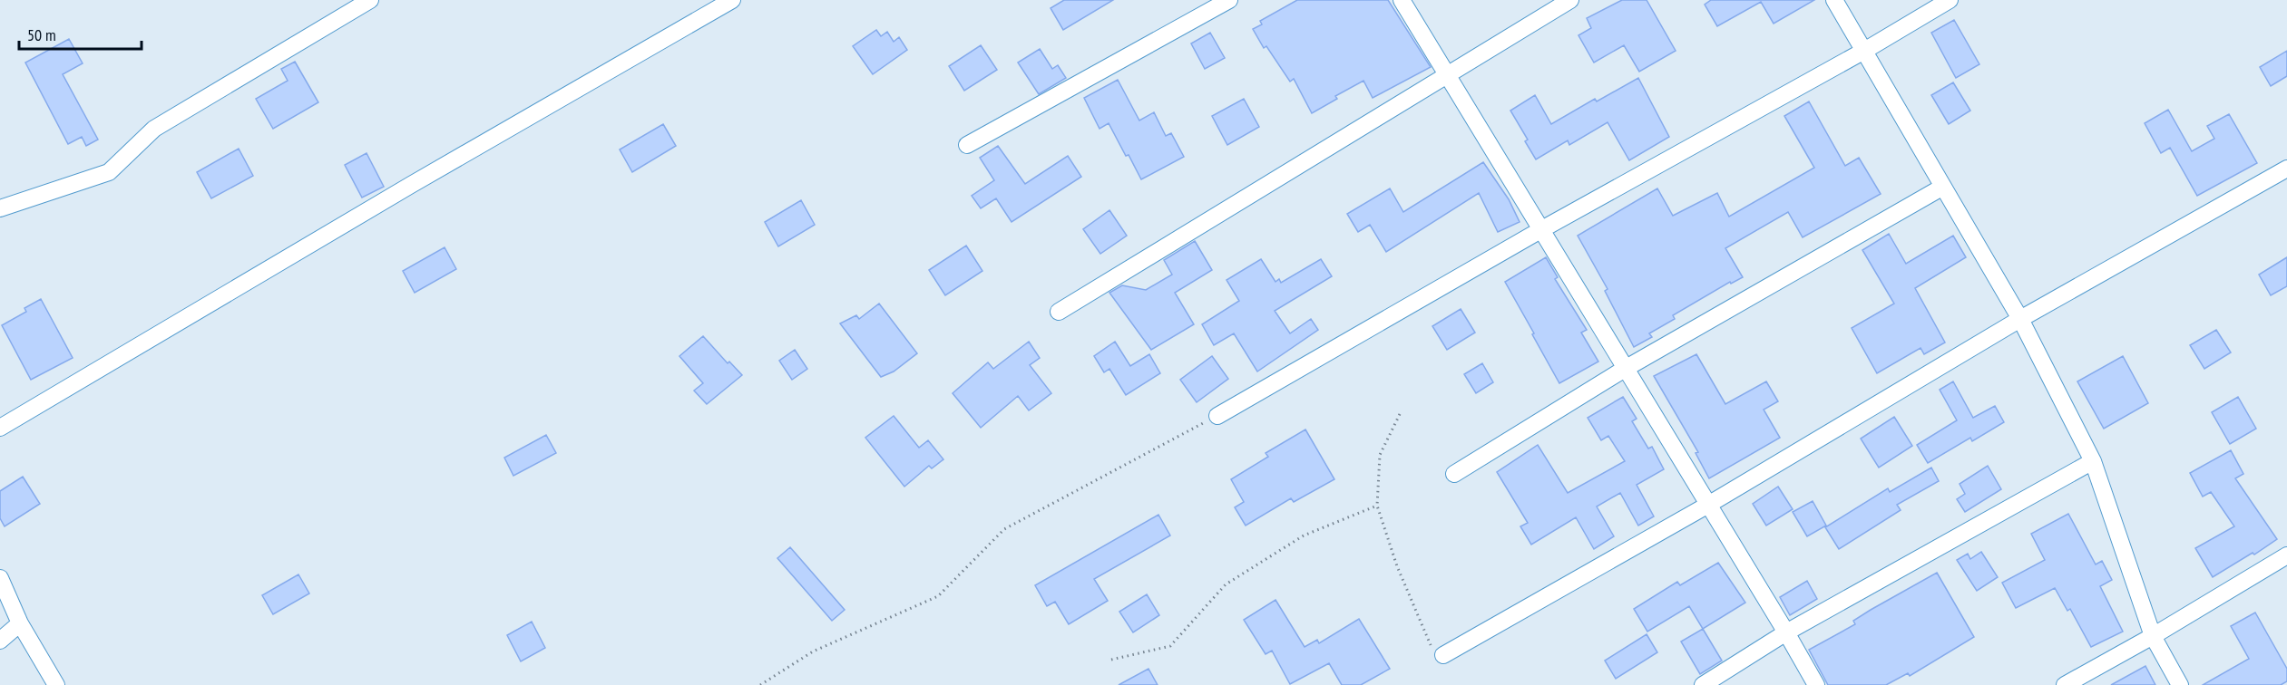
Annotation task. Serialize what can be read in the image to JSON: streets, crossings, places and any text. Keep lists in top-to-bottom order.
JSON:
{
  "scale_bar": "50 m"
}
